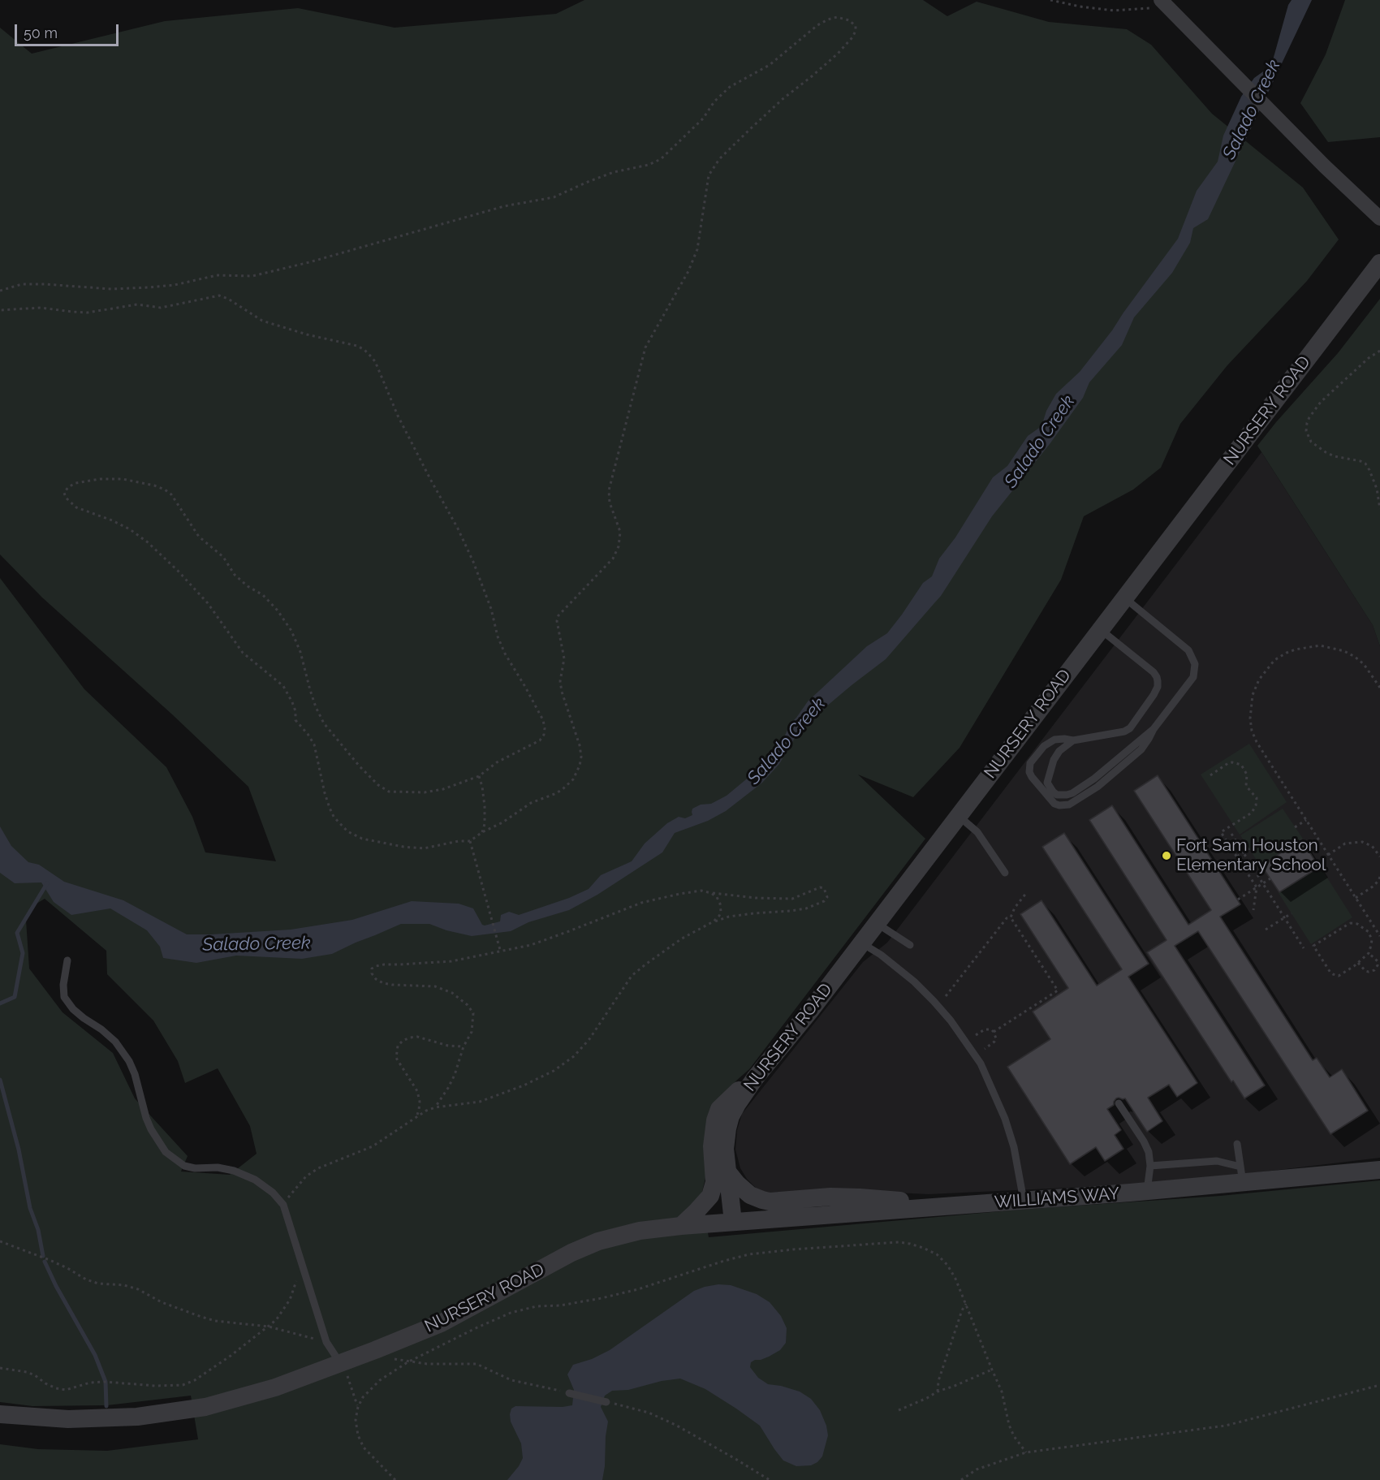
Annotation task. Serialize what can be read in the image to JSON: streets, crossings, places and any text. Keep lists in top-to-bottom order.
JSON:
{
  "streets": {
    "street": ["NURSERY ROAD", "WILLIAMS WAY"]
  },
  "crossings": [
    ["NURSERY ROAD", "WILLIAMS WAY"]
  ],
  "water": ["Salado Creek"],
  "places": ["Fort Sam Houston Elementary School"],
  "scale_bar": "50 m"
}
